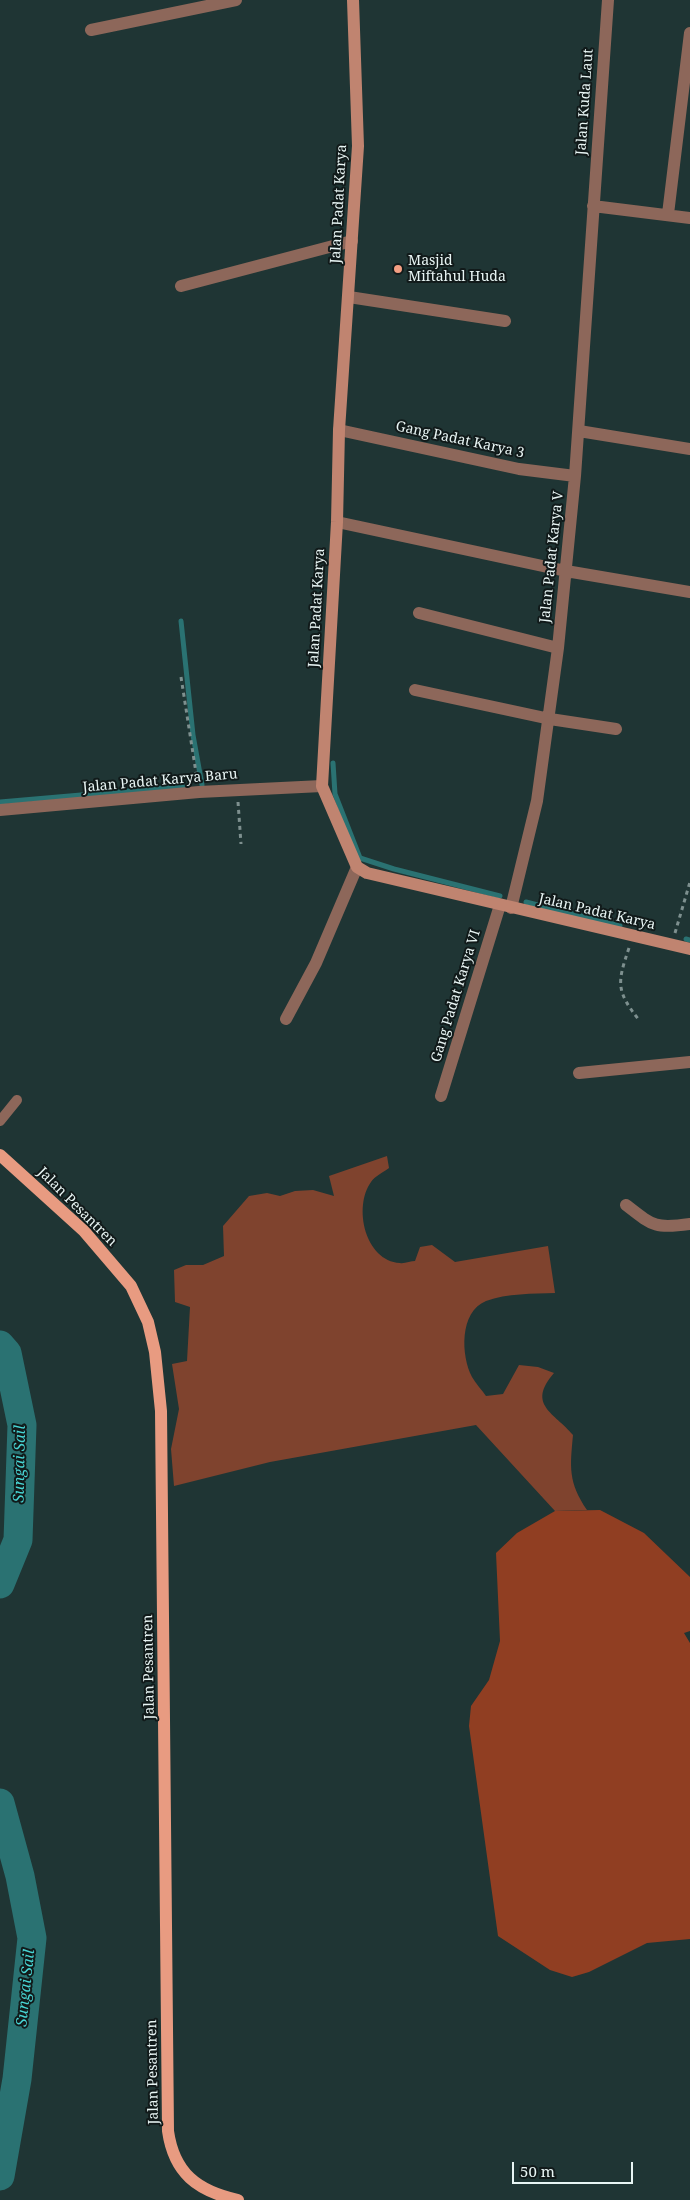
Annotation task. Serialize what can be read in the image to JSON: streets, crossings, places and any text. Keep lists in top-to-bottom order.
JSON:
{
  "streets": {
    "main road": ["Jalan Pesantren"],
    "street": [
      "Jalan Kuda Laut",
      "Jalan Padat Karya",
      "Gang Padat Karya 3",
      "Jalan Padat Karya V",
      "Jalan Padat Karya Baru",
      "Gang Padat Karya VI"
    ]
  },
  "crossings": [
    ["Jalan Kuda Laut", "Jalan Padat Karya V"],
    ["Jalan Padat Karya", "Gang Padat Karya 3"],
    ["Jalan Padat Karya", "Jalan Padat Karya V"],
    ["Jalan Padat Karya", "Jalan Padat Karya Baru"],
    ["Jalan Padat Karya", "Gang Padat Karya VI"],
    ["Gang Padat Karya 3", "Jalan Padat Karya V"],
    ["Jalan Padat Karya V", "Gang Padat Karya VI"]
  ],
  "water": ["Sungai Sail"],
  "places": ["Masjid Miftahul Huda"],
  "scale_bar": "50 m"
}
